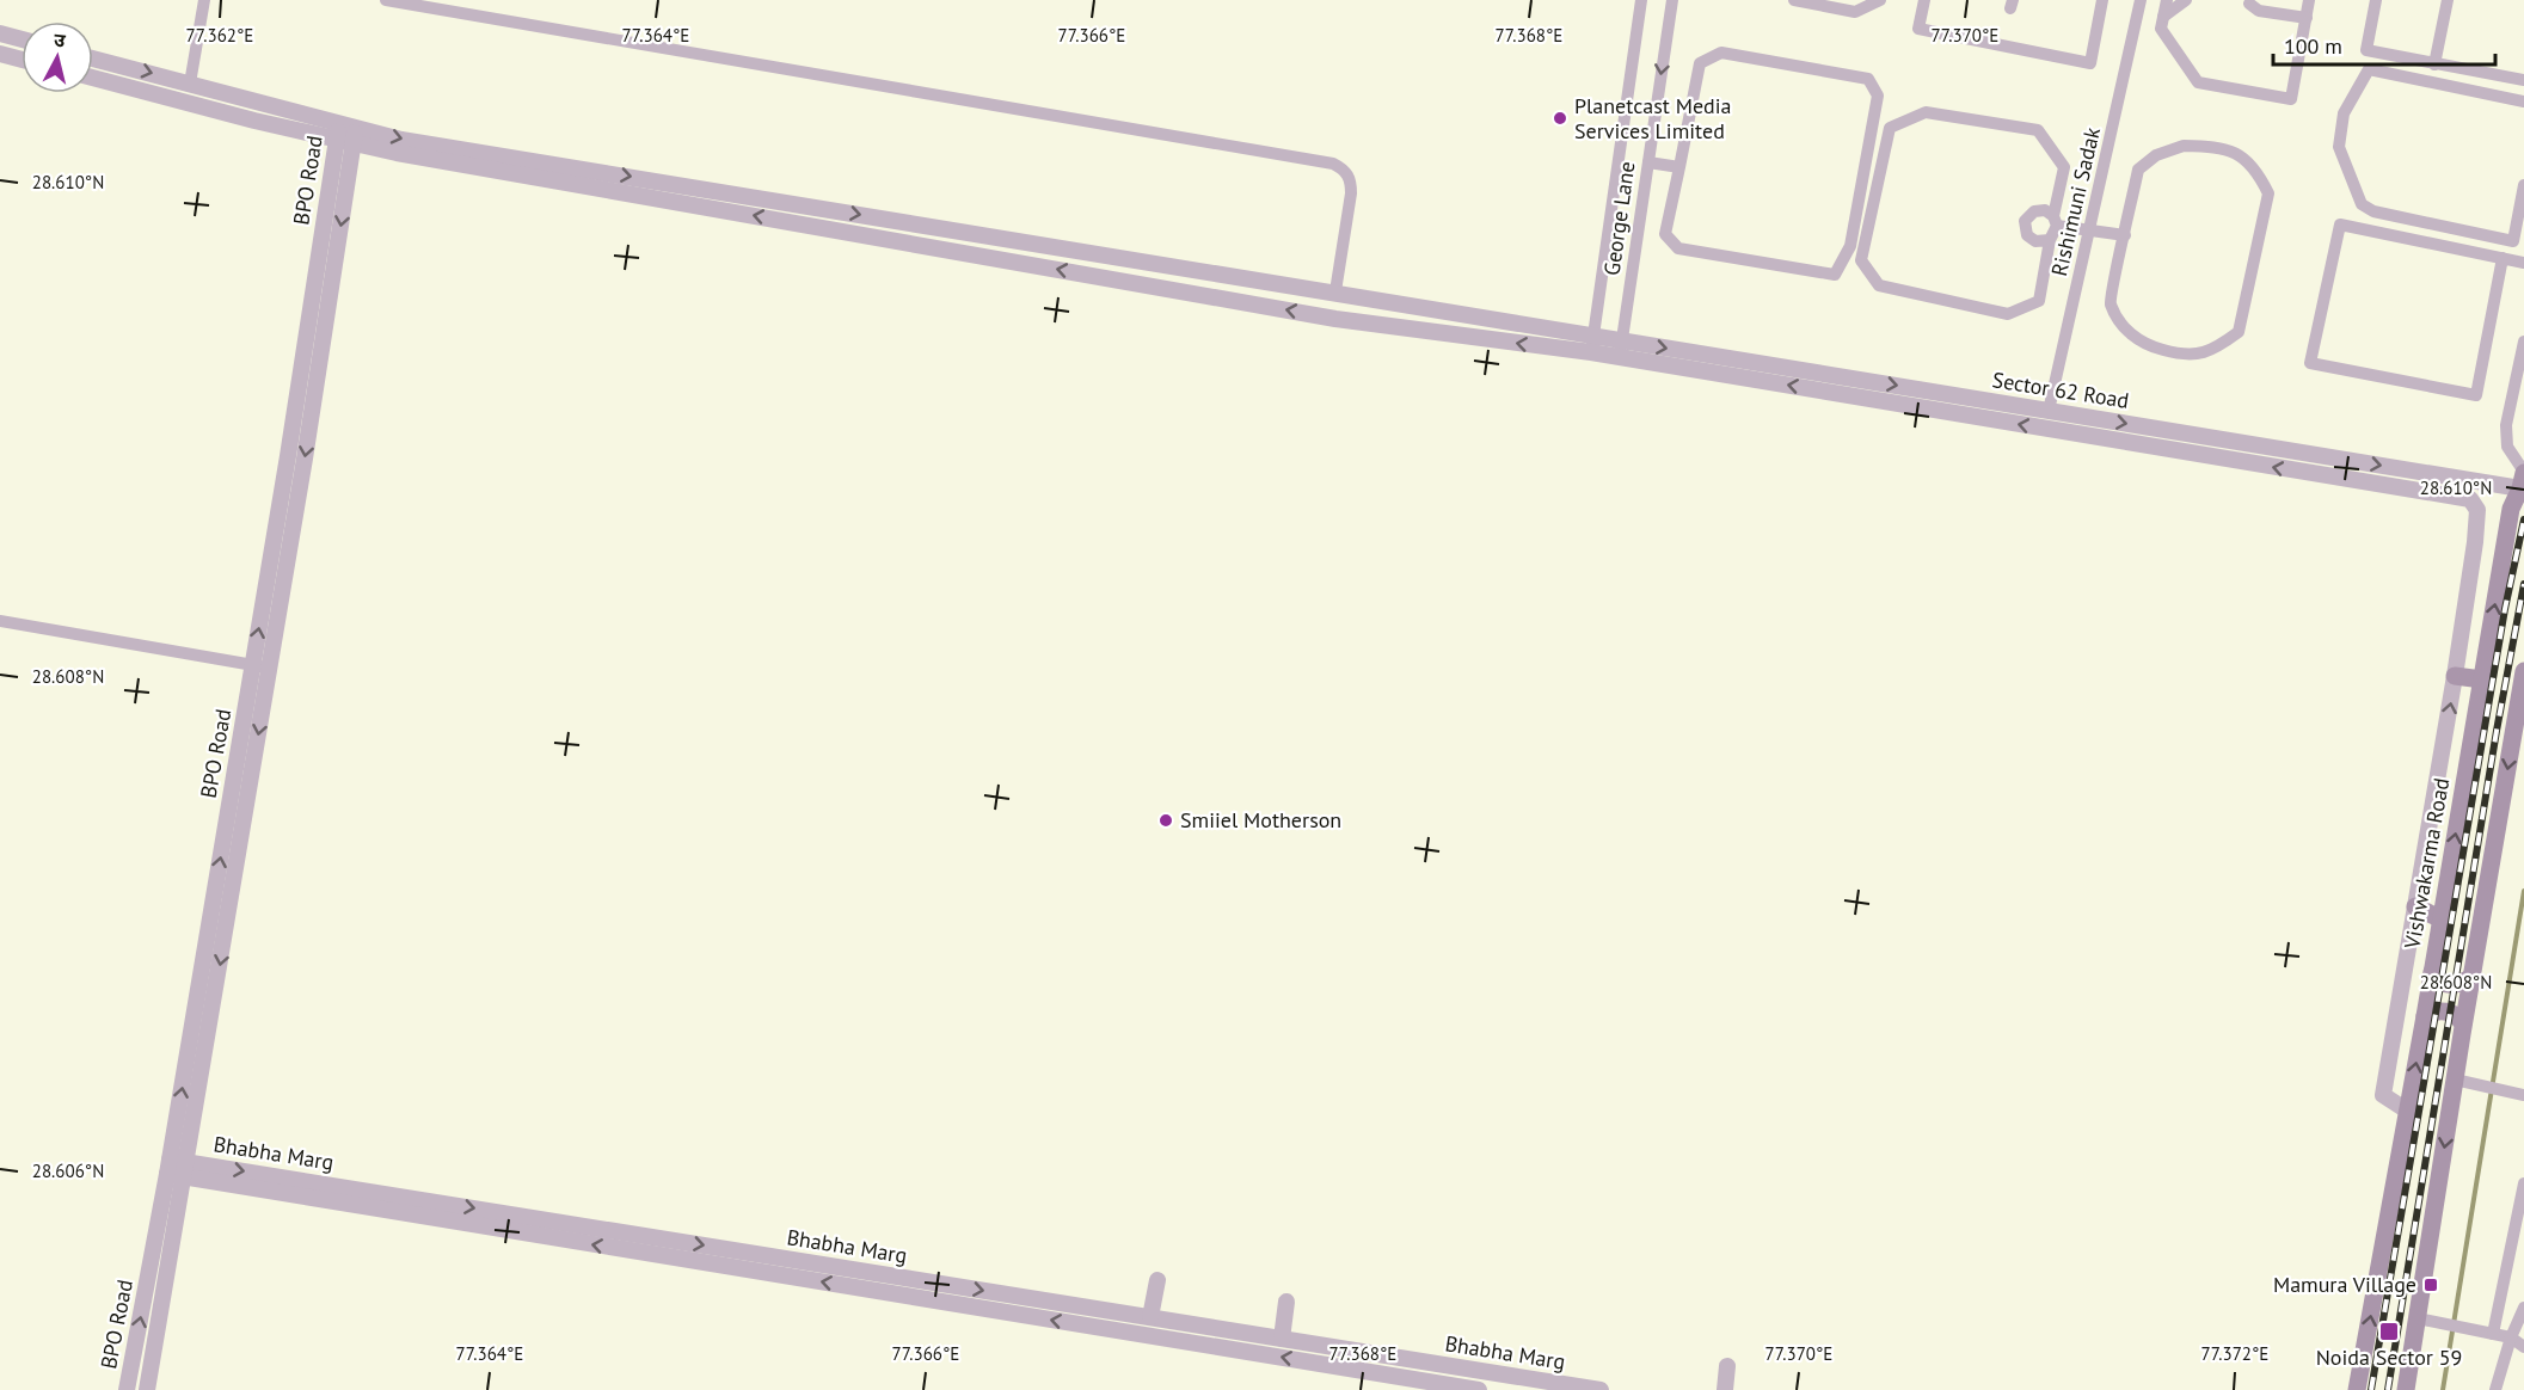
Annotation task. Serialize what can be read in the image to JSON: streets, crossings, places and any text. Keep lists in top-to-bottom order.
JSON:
{
  "streets": {
    "main road": ["Vishwakarma Road"],
    "street": [
      "BPO Road",
      "Rishimuni Sadak",
      "George Lane",
      "Sector 62 Road",
      "Bhabha Marg"
    ]
  },
  "crossings": [
    ["BPO Road", "Bhabha Marg"],
    ["Rishimuni Sadak", "Sector 62 Road"],
    ["George Lane", "Sector 62 Road"],
    ["Sector 62 Road", "Vishwakarma Road"]
  ],
  "places": {
    "other": ["Planetcast Media Services Limited", "Smiiel Motherson"],
    "transit": ["Mamura Village", "Noida Sector 59"]
  },
  "scale_bar": "100 m",
  "north": "top",
  "coordinates": [
    "77.362°E",
    "77.364°E",
    "77.366°E",
    "77.368°E",
    "77.370°E",
    "28.610°N",
    "28.608°N",
    "28.606°N",
    "77.372°E"
  ]
}
